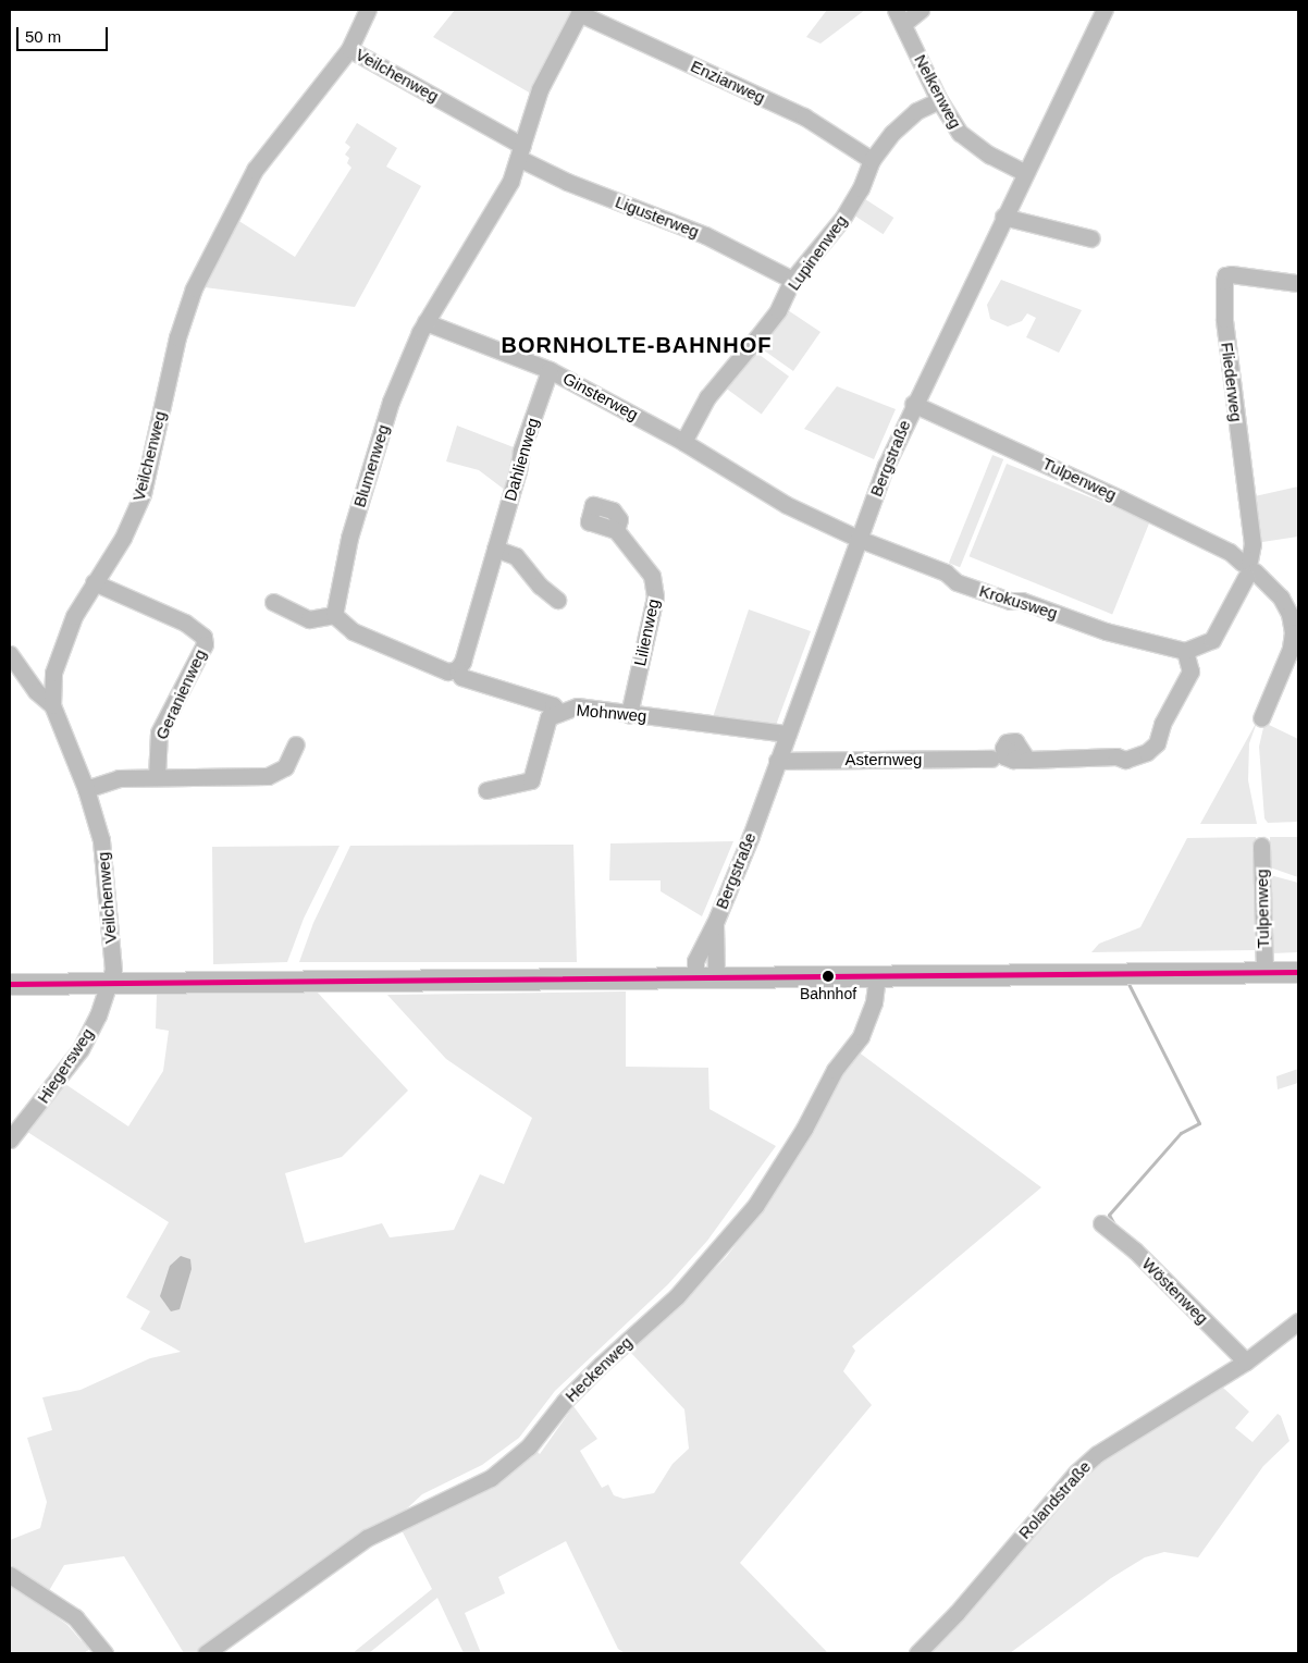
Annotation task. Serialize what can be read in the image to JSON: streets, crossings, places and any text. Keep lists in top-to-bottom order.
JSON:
{
  "streets": {
    "street": [
      "Veilchenweg",
      "Enzianweg",
      "Nelkenweg",
      "Ligusterweg",
      "Lupinenweg",
      "Fliederweg",
      "Ginsterweg",
      "Bergstraße",
      "Dahlienweg",
      "Blumenweg",
      "Tulpenweg",
      "Krokusweg",
      "Lilienweg",
      "Geranienweg",
      "Mohnweg",
      "Asternweg",
      "Hiegersweg",
      "Wöstenweg",
      "Heckenweg",
      "Rolandstraße"
    ]
  },
  "crossings": [
    ["Veilchenweg", "Ligusterweg"],
    ["Veilchenweg", "Geranienweg"],
    ["Veilchenweg", "Hiegersweg"],
    ["Enzianweg", "Lupinenweg"],
    ["Nelkenweg", "Lupinenweg"],
    ["Nelkenweg", "Bergstraße"],
    ["Ligusterweg", "Lupinenweg"],
    ["Lupinenweg", "Ginsterweg"],
    ["Fliederweg", "Tulpenweg"],
    ["Ginsterweg", "Bergstraße"],
    ["Ginsterweg", "Dahlienweg"],
    ["Ginsterweg", "Blumenweg"],
    ["Ginsterweg", "Krokusweg"],
    ["Bergstraße", "Tulpenweg"],
    ["Bergstraße", "Krokusweg"],
    ["Bergstraße", "Mohnweg"],
    ["Bergstraße", "Asternweg"],
    ["Lilienweg", "Mohnweg"],
    ["Wöstenweg", "Rolandstraße"]
  ],
  "districts": ["BORNHOLTE-BAHNHOF"],
  "places": ["Bahnhof"],
  "scale_bar": "50 m"
}
